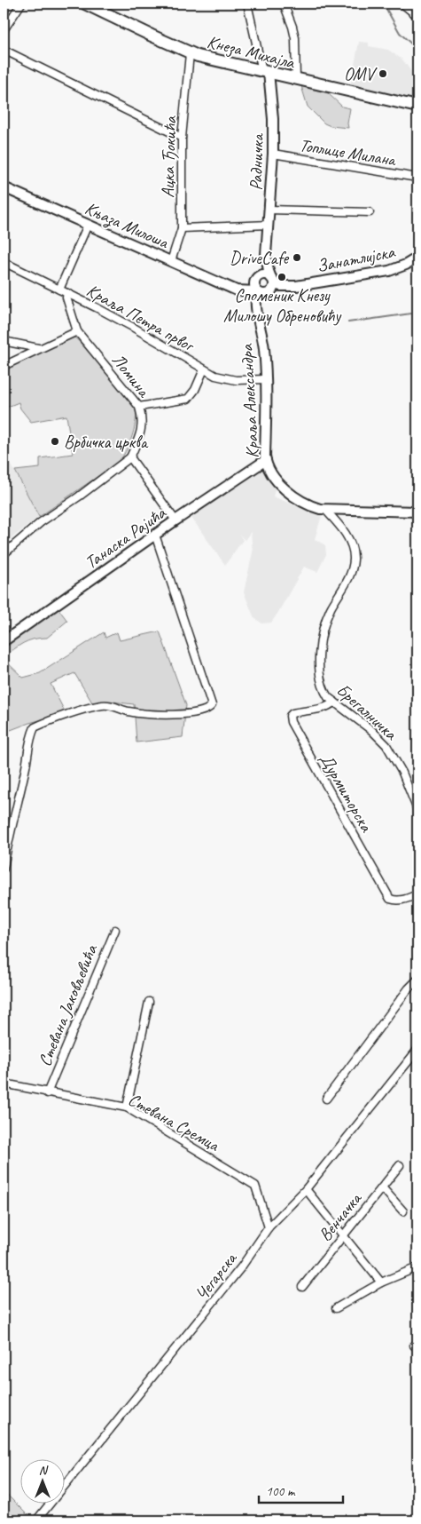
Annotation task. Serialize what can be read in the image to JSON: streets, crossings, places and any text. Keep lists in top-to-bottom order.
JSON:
{
  "streets": {
    "main road": ["Кнеза Михајла"],
    "street": [
      "Топлице Милана",
      "Ацка Ђокића",
      "Радничка",
      "Књаза Милоша",
      "Занатлијска",
      "Краља Петра првог",
      "Ломина",
      "Краља Александра",
      "Танаска Рајића",
      "Брегалничка",
      "Дурмиторска",
      "Стевана Јаковљевића",
      "Стевана Сремца",
      "Венчачка",
      "Чегарска"
    ]
  },
  "crossings": [
    ["Кнеза Михајла", "Ацка Ђокића"],
    ["Кнеза Михајла", "Радничка"],
    ["Топлице Милана", "Радничка"],
    ["Ацка Ђокића", "Књаза Милоша"],
    ["Радничка", "Књаза Милоша"],
    ["Радничка", "Занатлијска"],
    ["Радничка", "Краља Александра"],
    ["Књаза Милоша", "Занатлијска"],
    ["Књаза Милоша", "Краља Александра"],
    ["Занатлијска", "Краља Александра"],
    ["Краља Петра првог", "Ломина"],
    ["Краља Петра првог", "Краља Александра"],
    ["Краља Александра", "Танаска Рајића"],
    ["Краља Александра", "Брегалничка"],
    ["Брегалничка", "Дурмиторска"],
    ["Стевана Јаковљевића", "Стевана Сремца"],
    ["Стевана Сремца", "Чегарска"]
  ],
  "places": [
    "OMV",
    "DriveCafe",
    "Споменик Кнезу Милошу Обреновићу",
    "Врбичка црква"
  ],
  "scale_bar": "100 m",
  "north": "top"
}
